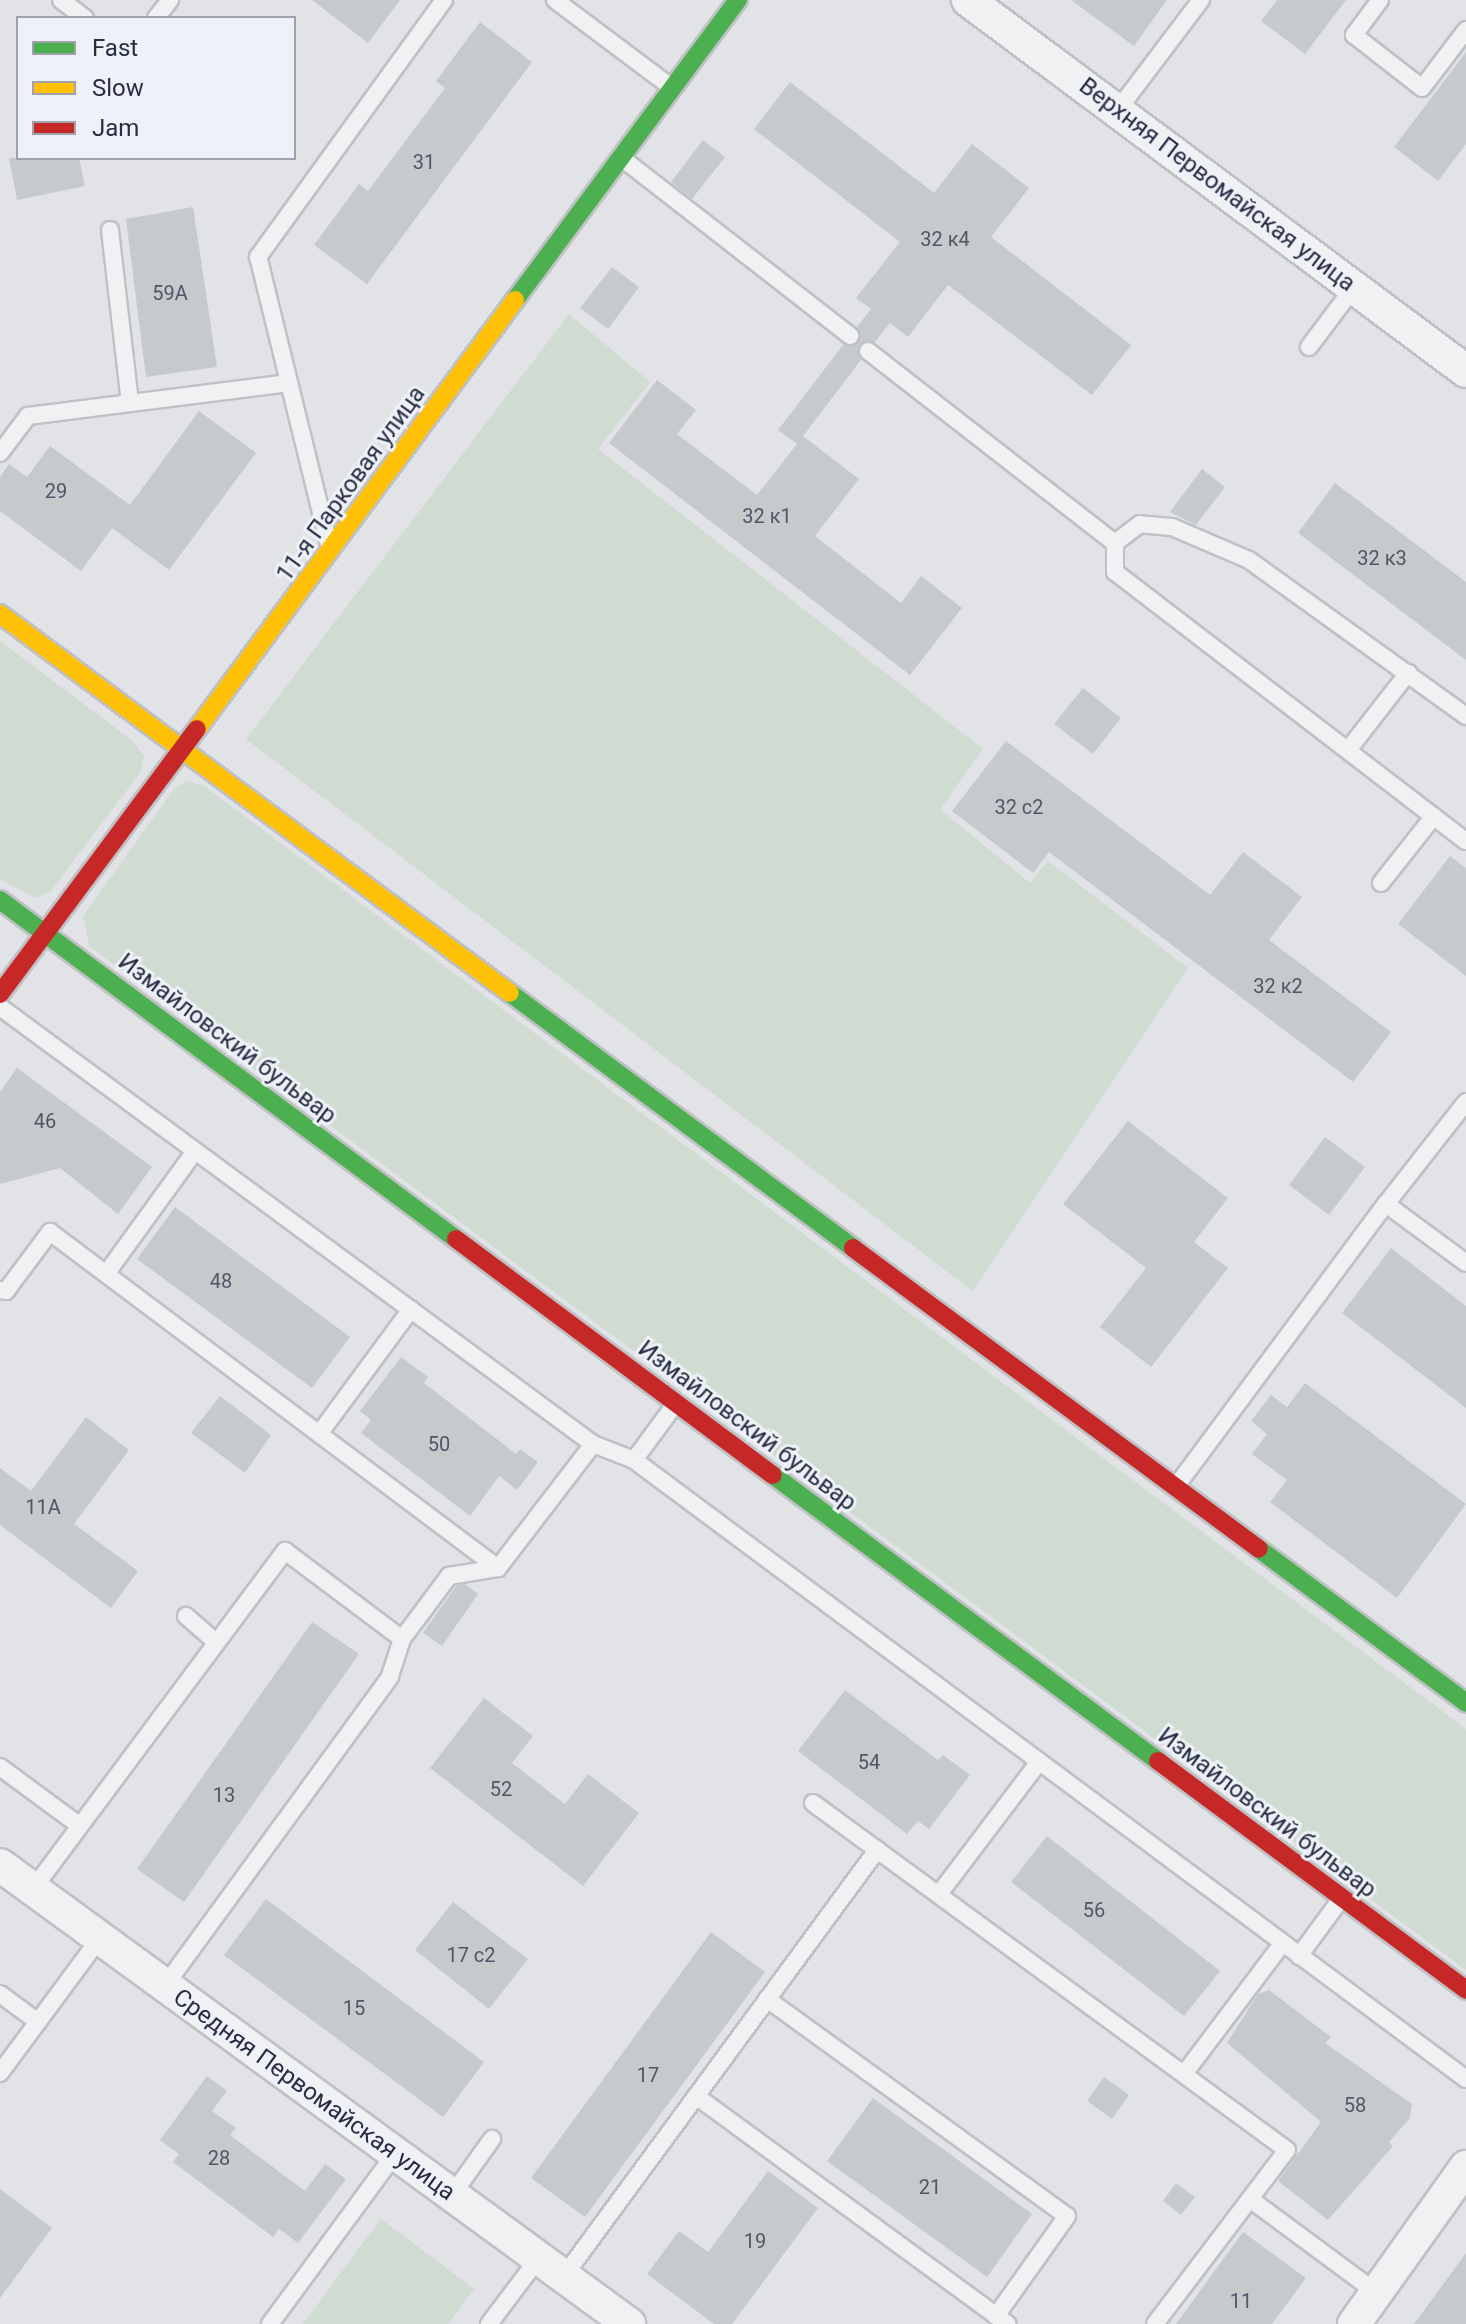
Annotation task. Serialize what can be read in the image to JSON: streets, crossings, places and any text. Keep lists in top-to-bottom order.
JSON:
{
  "streets": {
    "street": [
      "Верхняя Первомайская улица",
      "11-я Парковая улица",
      "Измайловский бульвар",
      "Средняя Первомайская улица"
    ]
  },
  "crossings": [
    ["11-я Парковая улица", "Измайловский бульвар"]
  ],
  "house_numbers": [
    "31",
    "32 к4",
    "59А",
    "29",
    "32 к1",
    "32 к3",
    "32 с2",
    "32 к2",
    "46",
    "48",
    "50",
    "11А",
    "54",
    "52",
    "13",
    "56",
    "17 с2",
    "15",
    "17",
    "58",
    "28",
    "21",
    "19",
    "11"
  ],
  "legend": ["Fast", "Slow", "Jam"]
}
